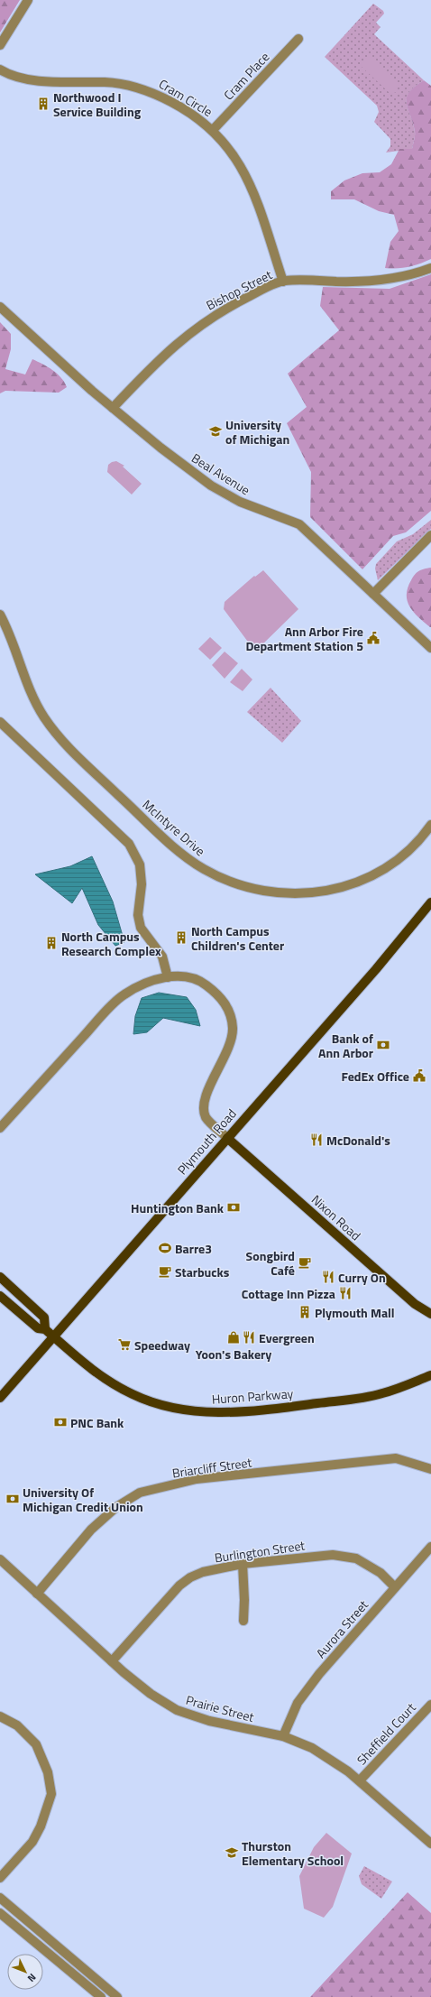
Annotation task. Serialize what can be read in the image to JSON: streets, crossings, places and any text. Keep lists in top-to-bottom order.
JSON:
{
  "streets": {
    "main road": ["Plymouth Road", "Nixon Road", "Huron Parkway"],
    "street": [
      "Cram Place",
      "Cram Circle",
      "Bishop Street",
      "Beal Avenue",
      "McIntyre Drive",
      "Briarcliff Street",
      "Burlington Street",
      "Aurora Street",
      "Prairie Street",
      "Sheffield Court"
    ]
  },
  "crossings": [
    ["Cram Place", "Cram Circle"],
    ["Cram Circle", "Bishop Street"],
    ["Bishop Street", "Beal Avenue"],
    ["Plymouth Road", "Nixon Road"],
    ["Plymouth Road", "Huron Parkway"],
    ["Briarcliff Street", "Prairie Street"],
    ["Burlington Street", "Aurora Street"],
    ["Burlington Street", "Prairie Street"],
    ["Aurora Street", "Prairie Street"],
    ["Prairie Street", "Sheffield Court"]
  ],
  "places": {
    "building": [
      "Northwood I Service Building",
      "North Campus Children's Center",
      "North Campus Research Complex",
      "Plymouth Mall"
    ],
    "school or university": ["University of Michigan", "Thurston Elementary School"],
    "public building": ["Ann Arbor Fire Department Station 5", "FedEx Office"],
    "bank": [
      "Bank of Ann Arbor",
      "Huntington Bank",
      "PNC Bank",
      "University Of Michigan Credit Union"
    ],
    "restaurant": [
      "McDonald's",
      "Curry On",
      "Cottage Inn Pizza",
      "Evergreen"
    ],
    "sports": ["Barre3"],
    "cafe": ["Songbird Café", "Starbucks"],
    "shop": ["Yoon's Bakery"],
    "supermarket": ["Speedway"]
  },
  "north": "bottom right"
}
